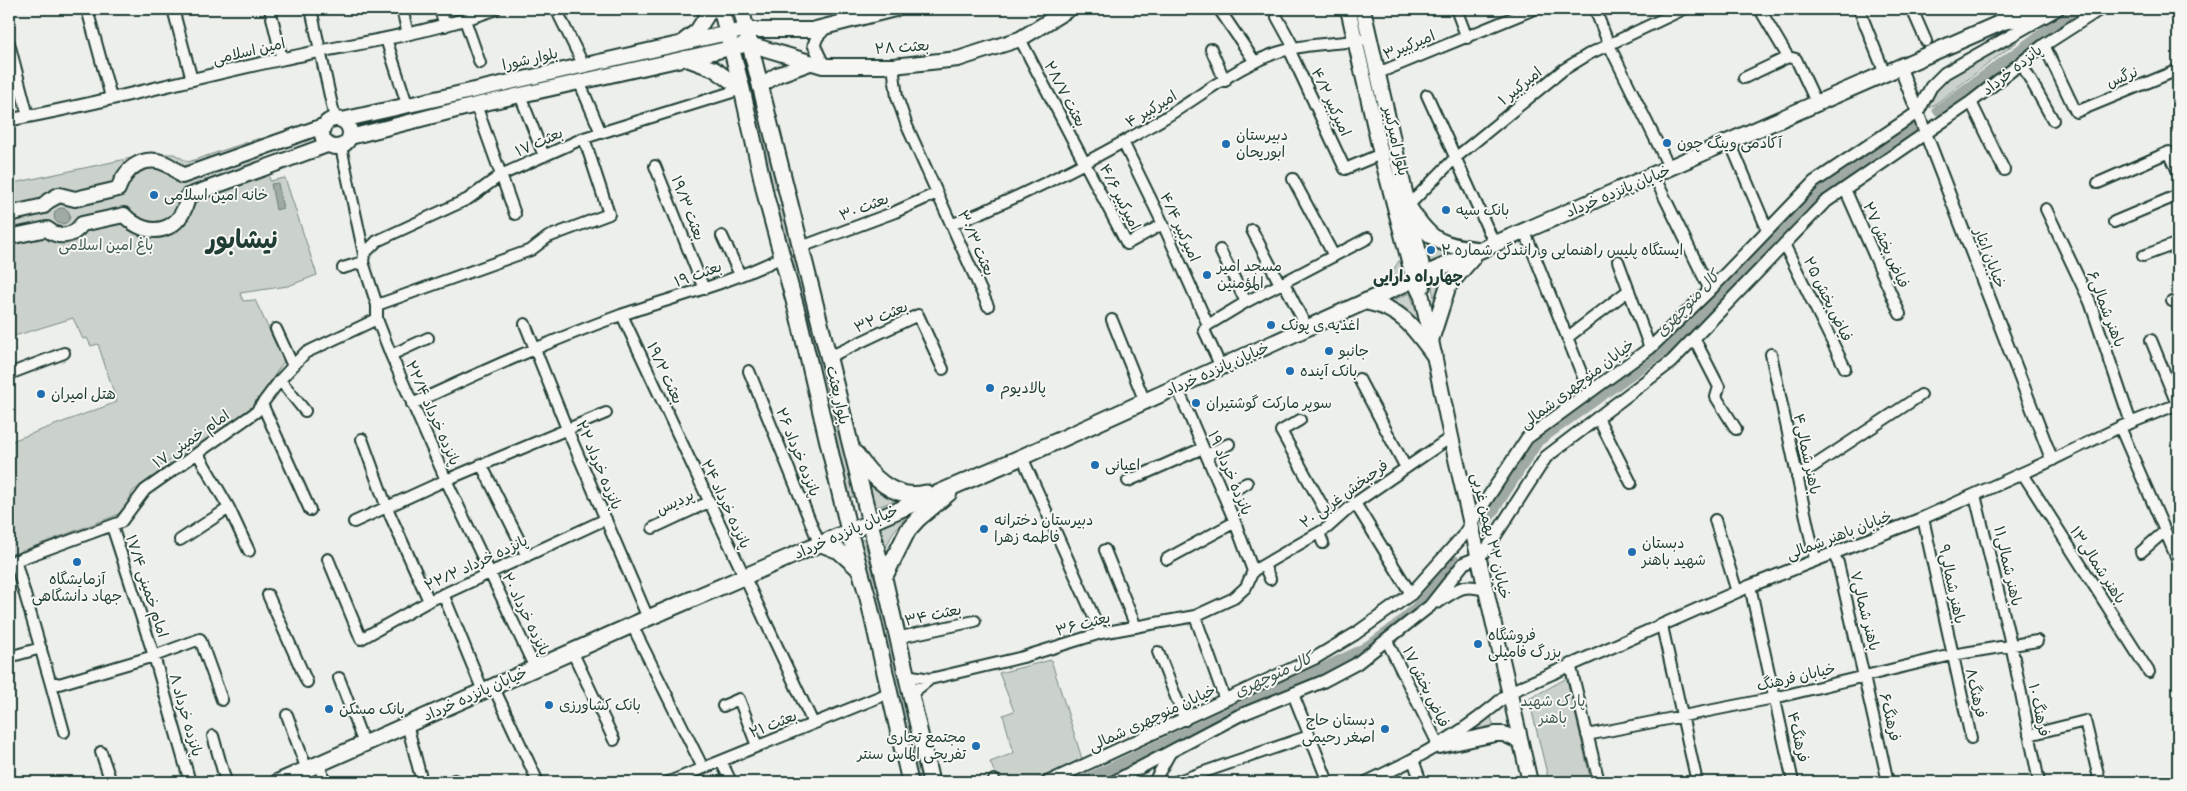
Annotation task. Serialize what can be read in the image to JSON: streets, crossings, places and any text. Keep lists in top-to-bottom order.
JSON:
{
  "streets": {
    "main road": [
      "بعثت ۲۸",
      "بلوار شورا",
      "بلوار امیرکبیر",
      "خیابان پانزده خرداد",
      "بلوار بعثت",
      "خیابان ۲۲ بهمن غربی"
    ],
    "street": [
      "امیرکبیر۳",
      "امین اسلامی",
      "پانزده خرداد",
      "نرگس",
      "امیرکبیر ۱",
      "بعثت ۲۸/۷",
      "امیرکبیر ۴/۲",
      "امیرکبیر ۴",
      "بعثت ۱۷",
      "امیرکبیر ۴/۶",
      "بعثت ۳۰",
      "بعثت ۱۹/۳",
      "امیرکبیر ۴/۴",
      "بعثت ۳۰/۳",
      "فیاض بخش ۲۷",
      "خیابان ایثار",
      "بعثت ۱۹",
      "فیاض بخش ۲۵",
      "باهنر شمالی۶",
      "بعثت ۳۲",
      "بعثت ۱۹/۲",
      "خیابان منوچهری شمالی",
      "پانزده خرداد ۲۲/۴",
      "امام خمینی ۱۷",
      "پانزده خرداد ۲۶",
      "باهنر شمالی۴",
      "پانزده خرداد ۲۲",
      "پانزده خرداد ۱۹",
      "فرحبخش غربی ۲۰",
      "پردیس",
      "پانزده خرداد ۲۴",
      "خیابان باهنر شمالی",
      "پانزده خرداد ۲۲/۲",
      "باهنر شمالی۱۳",
      "باهنر شمالی۱۱",
      "باهنر شمالی۹",
      "امام خمینی ۱۷/۴",
      "باهنر شمالی۷",
      "پانزده خرداد ۲۰",
      "بعثت ۳۴",
      "بعثت ۳۶",
      "خیابان فرهنگ",
      "فیاض بخش ۱۷",
      "فرهنگ۸",
      "فرهنگ ۱۰",
      "پانزده خرداد ۸",
      "فرهنگ۶",
      "بعثت ۲۱",
      "فرهنگ۴"
    ]
  },
  "crossings": [
    ["امیرکبیر۳", "بلوار امیرکبیر"],
    ["بعثت ۲۸", "بلوار شورا"],
    ["بعثت ۲۸", "بعثت ۲۸/۷"],
    ["بعثت ۲۸", "بعثت ۳۰/۳"],
    ["بعثت ۲۸", "بلوار بعثت"],
    ["بلوار شورا", "بلوار بعثت"],
    ["پانزده خرداد", "نرگس"],
    ["پانزده خرداد", "خیابان ایثار"],
    ["امیرکبیر ۱", "بلوار امیرکبیر"],
    ["بعثت ۲۸/۷", "امیرکبیر ۴"],
    ["بعثت ۲۸/۷", "امیرکبیر ۴/۶"],
    ["امیرکبیر ۴/۲", "امیرکبیر ۴"],
    ["امیرکبیر ۴/۲", "بلوار امیرکبیر"],
    ["امیرکبیر ۴", "بلوار امیرکبیر"],
    ["امیرکبیر ۴", "امیرکبیر ۴/۶"],
    ["امیرکبیر ۴", "امیرکبیر ۴/۴"],
    ["امیرکبیر ۴", "بعثت ۳۰/۳"],
    ["بلوار امیرکبیر", "خیابان پانزده خرداد"],
    ["بلوار امیرکبیر", "خیابان ۲۲ بهمن غربی"],
    ["بعثت ۱۷", "بلوار بعثت"],
    ["بعثت ۱۷", "پانزده خرداد ۲۲/۴"],
    ["خیابان پانزده خرداد", "امیرکبیر ۴/۴"],
    ["خیابان پانزده خرداد", "خیابان ایثار"],
    ["خیابان پانزده خرداد", "بلوار بعثت"],
    ["خیابان پانزده خرداد", "پانزده خرداد ۲۶"],
    ["خیابان پانزده خرداد", "پانزده خرداد ۲۲"],
    ["خیابان پانزده خرداد", "پانزده خرداد ۱۹"],
    ["خیابان پانزده خرداد", "پانزده خرداد ۲۴"],
    ["خیابان پانزده خرداد", "خیابان ۲۲ بهمن غربی"],
    ["خیابان پانزده خرداد", "پانزده خرداد ۲۰"],
    ["امیرکبیر ۴/۶", "امیرکبیر ۴/۴"],
    ["بعثت ۳۰", "بعثت ۳۰/۳"],
    ["بعثت ۳۰", "بلوار بعثت"],
    ["بعثت ۱۹/۳", "بعثت ۱۹"],
    ["خیابان ایثار", "خیابان منوچهری شمالی"],
    ["خیابان ایثار", "خیابان باهنر شمالی"],
    ["بعثت ۱۹", "بعثت ۱۹/۲"],
    ["بعثت ۱۹", "بلوار بعثت"],
    ["بعثت ۱۹", "پانزده خرداد ۲۲/۴"],
    ["بعثت ۱۹", "پانزده خرداد ۲۲"],
    ["باهنر شمالی۶", "خیابان باهنر شمالی"],
    ["بعثت ۳۲", "بلوار بعثت"],
    ["بعثت ۱۹/۲", "پانزده خرداد ۲۴"],
    ["خیابان منوچهری شمالی", "خیابان ۲۲ بهمن غربی"],
    ["بلوار بعثت", "بعثت ۳۴"],
    ["بلوار بعثت", "بعثت ۳۶"],
    ["بلوار بعثت", "بعثت ۲۱"],
    ["پانزده خرداد ۲۲/۴", "امام خمینی ۱۷"],
    ["پانزده خرداد ۲۲/۴", "پانزده خرداد ۲۲"],
    ["پانزده خرداد ۲۲/۴", "پانزده خرداد ۲۰"],
    ["امام خمینی ۱۷", "امام خمینی ۱۷/۴"],
    ["باهنر شمالی۴", "خیابان باهنر شمالی"],
    ["پانزده خرداد ۲۲", "پانزده خرداد ۲۲/۲"],
    ["پانزده خرداد ۱۹", "فرحبخش غربی ۲۰"],
    ["پانزده خرداد ۱۹", "بعثت ۳۶"],
    ["فرحبخش غربی ۲۰", "خیابان ۲۲ بهمن غربی"],
    ["فرحبخش غربی ۲۰", "بعثت ۳۶"],
    ["پردیس", "پانزده خرداد ۲۴"],
    ["پانزده خرداد ۲۴", "بعثت ۲۱"],
    ["خیابان باهنر شمالی", "خیابان ۲۲ بهمن غربی"],
    ["خیابان باهنر شمالی", "باهنر شمالی۱۳"],
    ["خیابان باهنر شمالی", "باهنر شمالی۱۱"],
    ["خیابان باهنر شمالی", "باهنر شمالی۹"],
    ["خیابان باهنر شمالی", "باهنر شمالی۷"],
    ["خیابان باهنر شمالی", "فیاض بخش ۱۷"],
    ["خیابان باهنر شمالی", "فرهنگ۴"],
    ["پانزده خرداد ۲۲/۲", "پانزده خرداد ۲۰"],
    ["باهنر شمالی۱۱", "خیابان فرهنگ"],
    ["باهنر شمالی۱۱", "فرهنگ ۱۰"],
    ["باهنر شمالی۹", "خیابان فرهنگ"],
    ["باهنر شمالی۹", "فرهنگ۸"],
    ["امام خمینی ۱۷/۴", "پانزده خرداد ۸"],
    ["باهنر شمالی۷", "خیابان فرهنگ"],
    ["باهنر شمالی۷", "فرهنگ۶"],
    ["خیابان فرهنگ", "فرهنگ۸"],
    ["خیابان فرهنگ", "فرهنگ ۱۰"],
    ["خیابان فرهنگ", "فرهنگ۶"],
    ["خیابان فرهنگ", "فرهنگ۴"]
  ],
  "districts": ["نیشابور", "چهارراه دارایی"],
  "water": ["کال منوچهری"],
  "parks": ["باغ امین اسلامی", "پارک شهید باهنر"],
  "places": [
    "آکادمی وینگ چون",
    "دبیرستان ابوریحان",
    "خانه امین اسلامی",
    "بانک سپه",
    "ایستگاه پلیس راهنمایی و رانندگی شماره ۲",
    "مسجد امیر المؤمنین",
    "اغذیه ی پونک",
    "جانبو",
    "بانک آینده",
    "پالادیوم",
    "هتل امیران",
    "سوپر مارکت گوشتیران",
    "اعیانی",
    "دبیرستان دخترانه فاطمه زهرا",
    "دبستان شهید باهنر",
    "آزمایشگاه جهاد دانشگاهی",
    "فروشگاه بزرگ فامیلی",
    "بانک کشاورزی",
    "بانک مسکن",
    "دبستان حاج اصغر رحیمی",
    "مجتمع تجاری تفریحی الماس سنتر"
  ]
}
